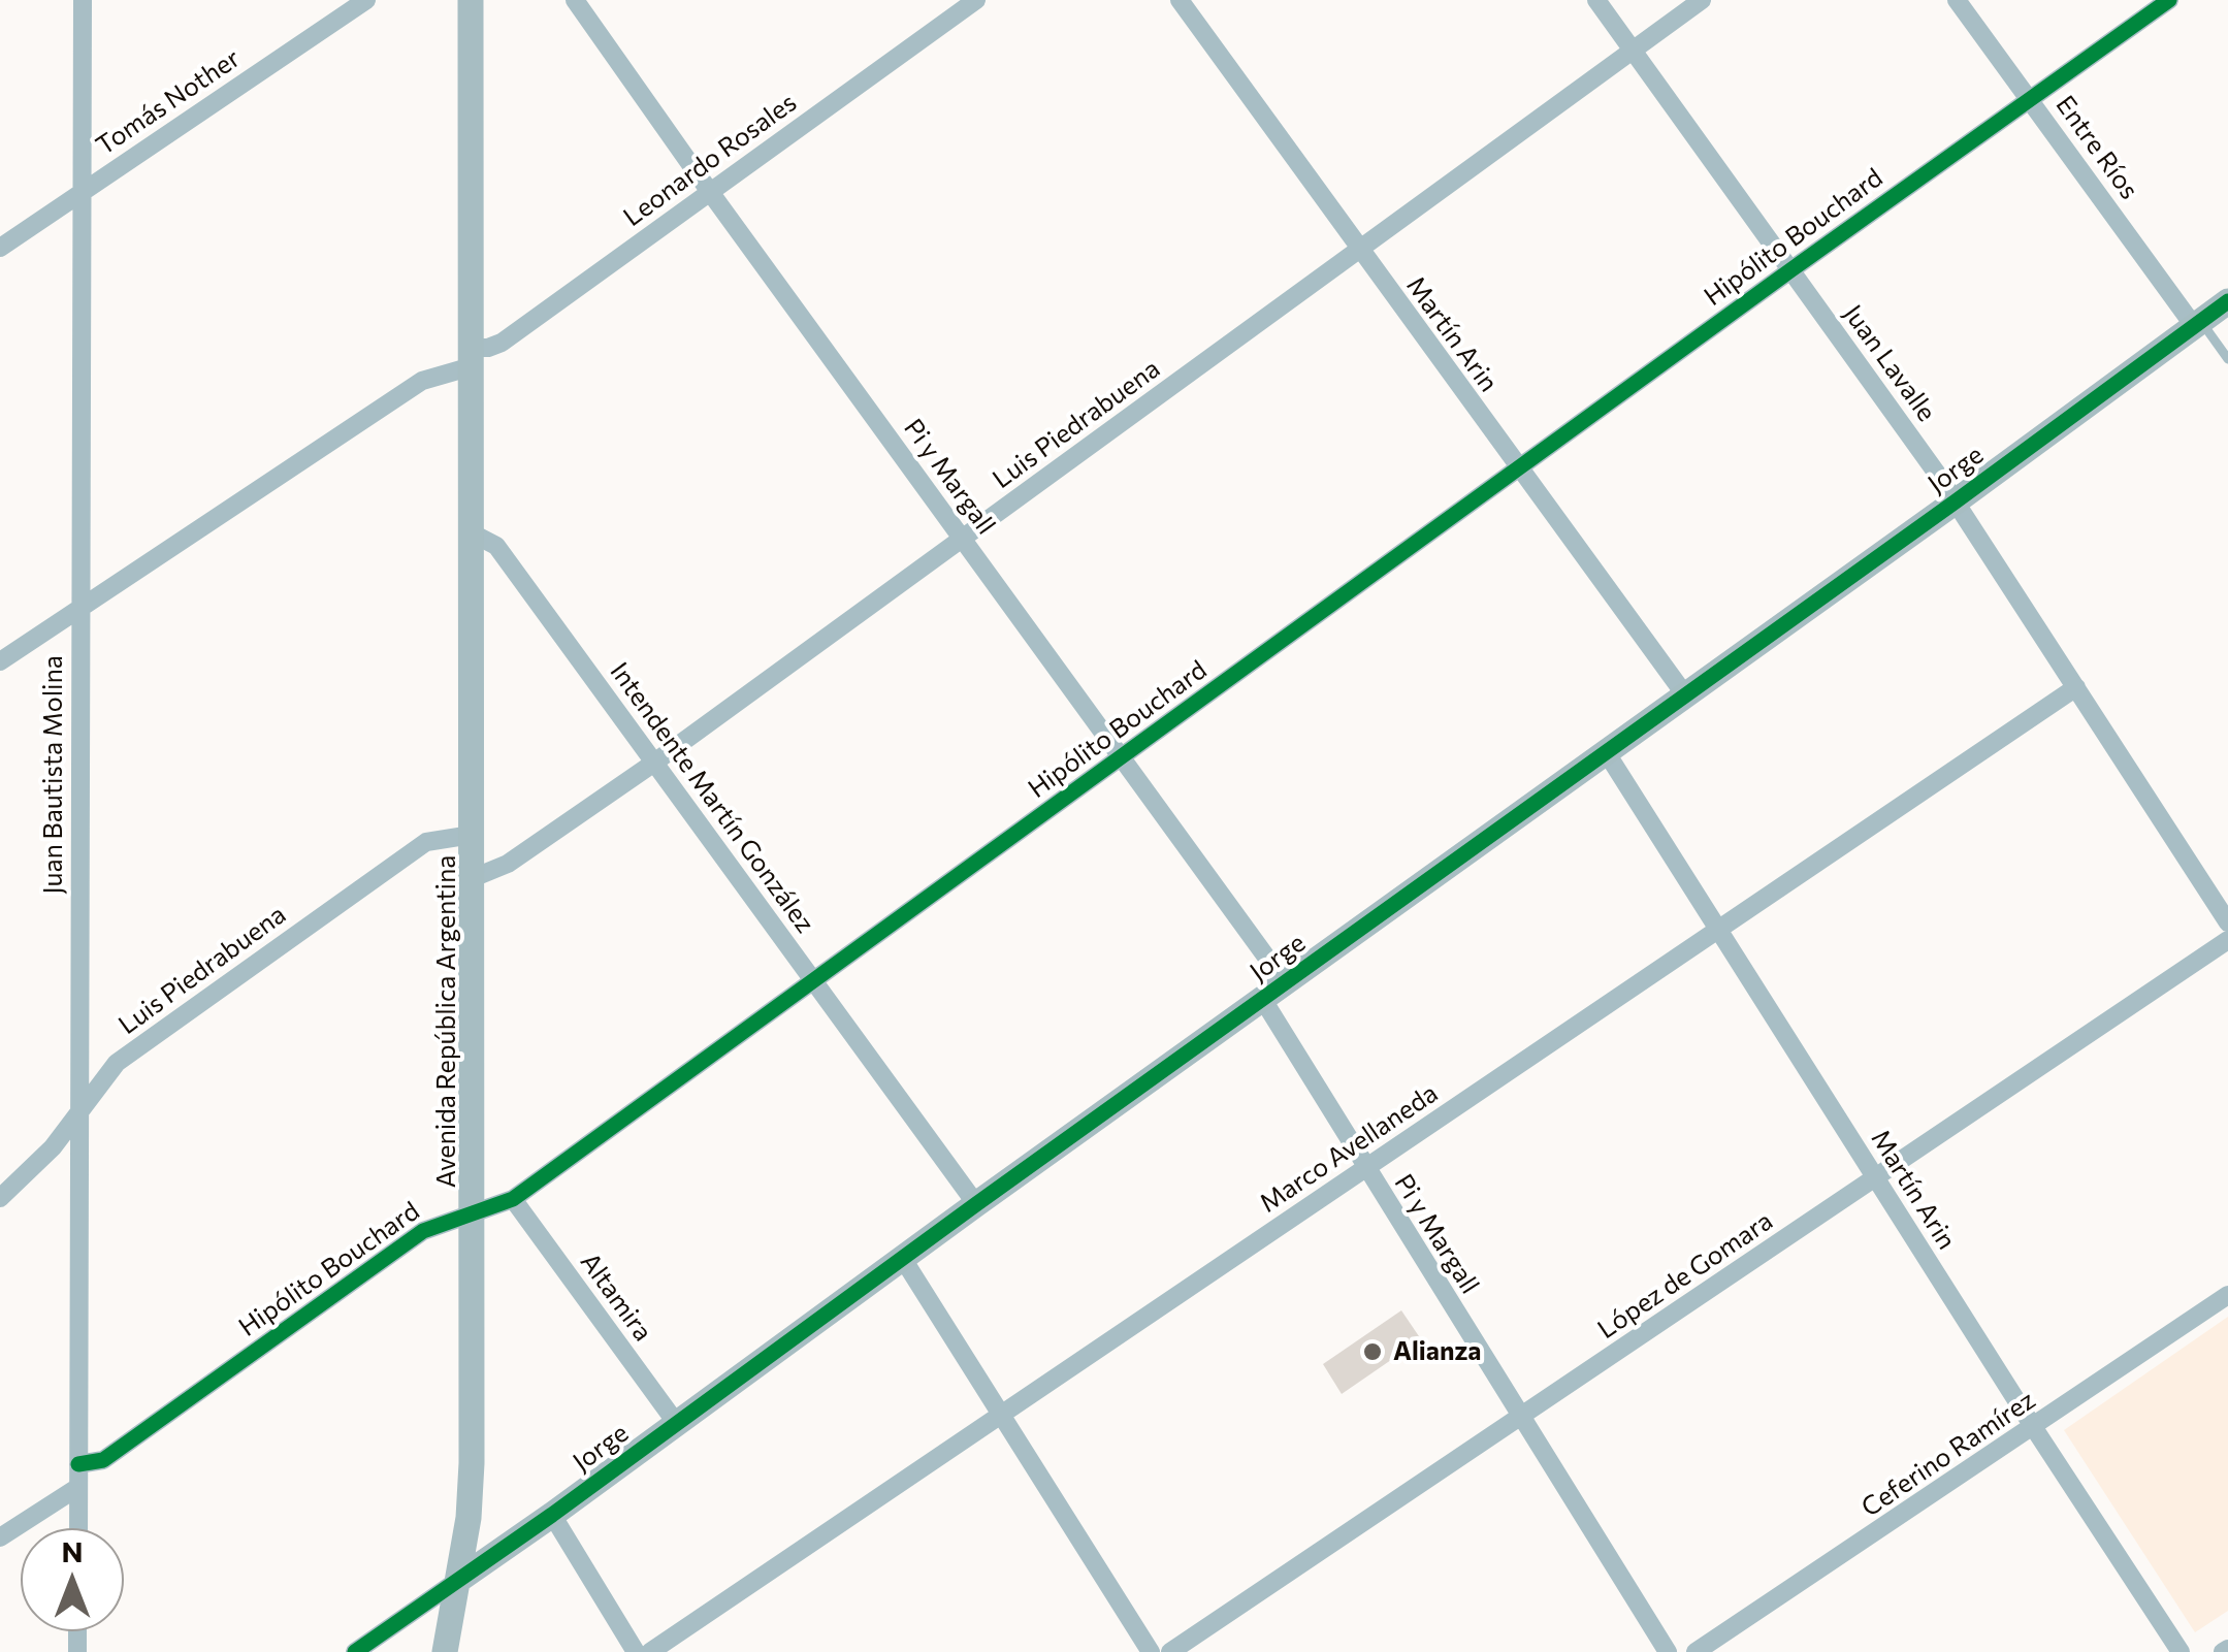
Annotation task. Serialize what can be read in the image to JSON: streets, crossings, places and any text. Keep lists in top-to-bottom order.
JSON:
{
  "streets": {
    "street": [
      "Tomás Nother",
      "Entre Ríos",
      "Leonardo Rosales",
      "Hipólito Bouchard",
      "Martín Arin",
      "Juan Lavalle",
      "Luis Piedrabuena",
      "Jorge",
      "Pi y Margall",
      "Juan Bautista Molina",
      "Intendente Martín González",
      "Avenida República Argentina",
      "Marco Avellaneda",
      "López de Gomara",
      "Altamira",
      "Ceferino Ramírez"
    ]
  },
  "crossings": [
    ["Tomás Nother", "Juan Bautista Molina"],
    ["Entre Ríos", "Hipólito Bouchard"],
    ["Entre Ríos", "Jorge"],
    ["Leonardo Rosales", "Pi y Margall"],
    ["Leonardo Rosales", "Juan Bautista Molina"],
    ["Leonardo Rosales", "Avenida República Argentina"],
    ["Hipólito Bouchard", "Martín Arin"],
    ["Hipólito Bouchard", "Juan Lavalle"],
    ["Hipólito Bouchard", "Pi y Margall"],
    ["Hipólito Bouchard", "Juan Bautista Molina"],
    ["Hipólito Bouchard", "Intendente Martín González"],
    ["Hipólito Bouchard", "Avenida República Argentina"],
    ["Hipólito Bouchard", "Altamira"],
    ["Martín Arin", "Luis Piedrabuena"],
    ["Martín Arin", "Jorge"],
    ["Martín Arin", "Marco Avellaneda"],
    ["Martín Arin", "López de Gomara"],
    ["Martín Arin", "Ceferino Ramírez"],
    ["Juan Lavalle", "Luis Piedrabuena"],
    ["Juan Lavalle", "Jorge"],
    ["Juan Lavalle", "Marco Avellaneda"],
    ["Luis Piedrabuena", "Pi y Margall"],
    ["Luis Piedrabuena", "Juan Bautista Molina"],
    ["Luis Piedrabuena", "Intendente Martín González"],
    ["Luis Piedrabuena", "Avenida República Argentina"],
    ["Jorge", "Pi y Margall"],
    ["Jorge", "Intendente Martín González"],
    ["Jorge", "Avenida República Argentina"],
    ["Jorge", "Altamira"],
    ["Pi y Margall", "Marco Avellaneda"],
    ["Pi y Margall", "López de Gomara"],
    ["Intendente Martín González", "Avenida República Argentina"]
  ],
  "places": ["Alianza"],
  "north": "top"
}
